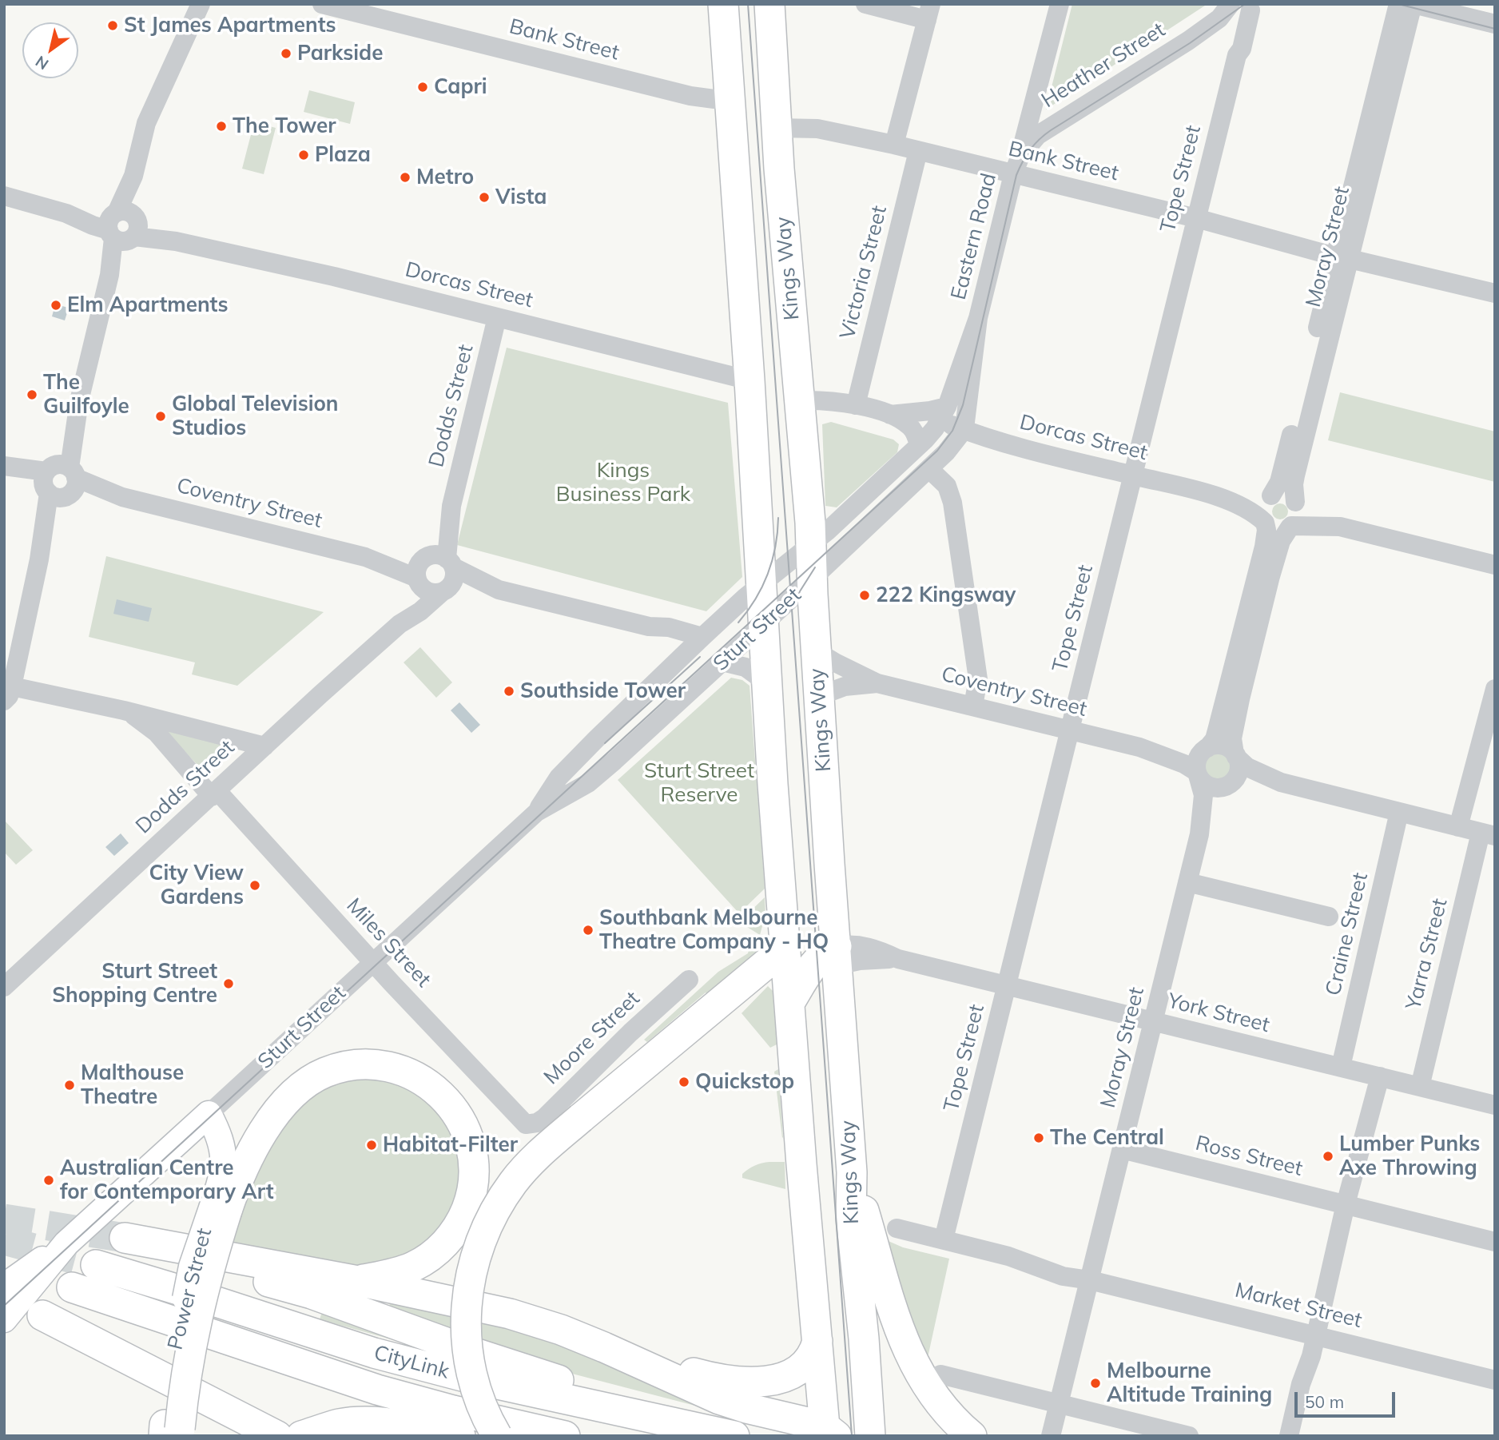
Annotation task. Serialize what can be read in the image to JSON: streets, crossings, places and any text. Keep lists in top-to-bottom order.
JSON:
{
  "streets": {
    "highway": ["Kings Way", "Power Street", "CityLink"],
    "main road": ["Sturt Street"],
    "street": [
      "Bank Street",
      "Heather Street",
      "Tope Street",
      "Eastern Road",
      "Moray Street",
      "Victoria Street",
      "Dorcas Street",
      "Dodds Street",
      "Coventry Street",
      "Craine Street",
      "Miles Street",
      "Yarra Street",
      "York Street",
      "Moore Street",
      "Ross Street",
      "Market Street"
    ]
  },
  "crossings": [
    ["Bank Street", "Heather Street"],
    ["Bank Street", "Tope Street"],
    ["Bank Street", "Eastern Road"],
    ["Bank Street", "Moray Street"],
    ["Bank Street", "Kings Way"],
    ["Bank Street", "Victoria Street"],
    ["Heather Street", "Tope Street"],
    ["Heather Street", "Eastern Road"],
    ["Tope Street", "Dorcas Street"],
    ["Tope Street", "Coventry Street"],
    ["Tope Street", "York Street"],
    ["Tope Street", "Market Street"],
    ["Eastern Road", "Dorcas Street"],
    ["Eastern Road", "Sturt Street"],
    ["Moray Street", "Dorcas Street"],
    ["Moray Street", "Coventry Street"],
    ["Moray Street", "York Street"],
    ["Moray Street", "Ross Street"],
    ["Moray Street", "Market Street"],
    ["Kings Way", "Coventry Street"],
    ["Kings Way", "Sturt Street"],
    ["Kings Way", "York Street"],
    ["Dorcas Street", "Dodds Street"],
    ["Dorcas Street", "Sturt Street"],
    ["Dodds Street", "Coventry Street"],
    ["Dodds Street", "Miles Street"],
    ["Coventry Street", "Sturt Street"],
    ["Sturt Street", "Miles Street"],
    ["Sturt Street", "Power Street"],
    ["Craine Street", "York Street"],
    ["Miles Street", "Moore Street"],
    ["Yarra Street", "York Street"]
  ],
  "parks": ["Kings Business Park", "Sturt Street Reserve"],
  "places": [
    "St James Apartments",
    "Parkside",
    "Capri",
    "The Tower",
    "Plaza",
    "Metro",
    "Vista",
    "Elm Apartments",
    "The Guilfoyle",
    "Global Television Studios",
    "222 Kingsway",
    "Southside Tower",
    "City View Gardens",
    "Southbank Melbourne Theatre Company - HQ",
    "Sturt Street Shopping Centre",
    "Quickstop",
    "Malthouse Theatre",
    "The Central",
    "Habitat-Filter",
    "Lumber Punks Axe Throwing",
    "Australian Centre for Contemporary Art",
    "Melbourne Altitude Training"
  ],
  "scale_bar": "50 m",
  "north": "bottom left"
}
